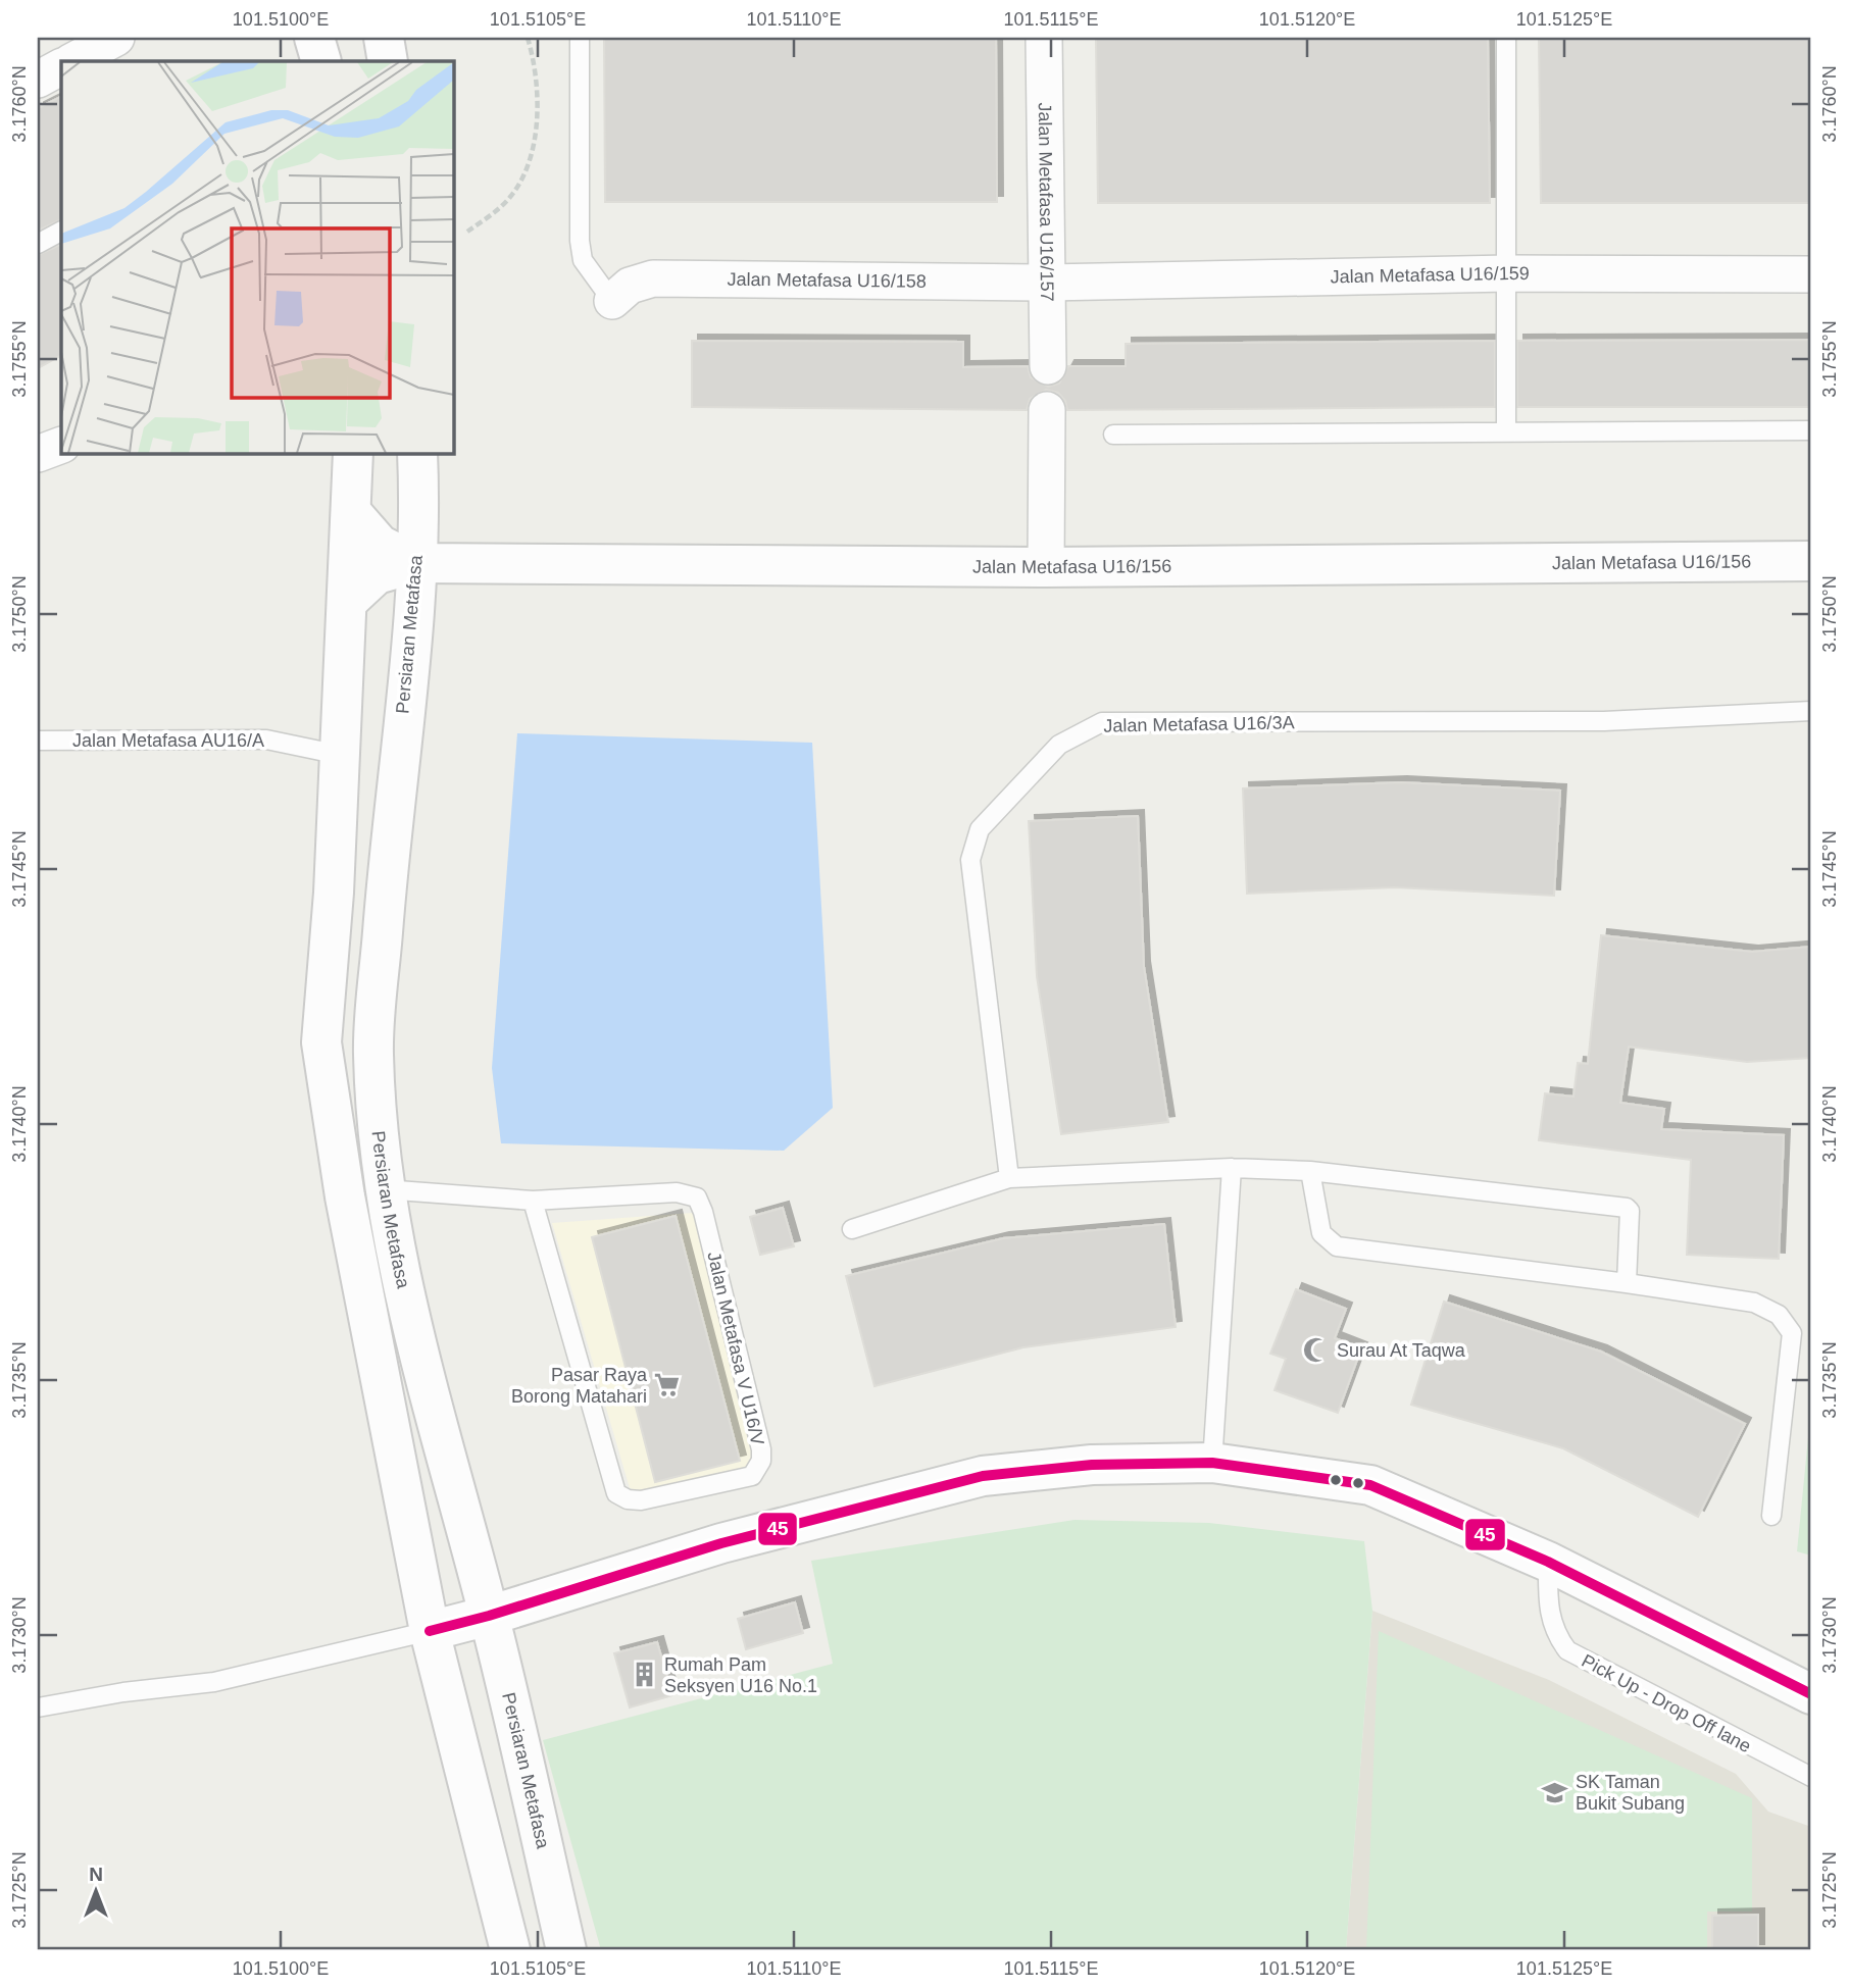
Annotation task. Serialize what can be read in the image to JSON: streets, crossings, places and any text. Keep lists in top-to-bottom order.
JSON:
{
  "streets": {
    "main road": ["Jalan Metafasa U16/156", "Persiaran Metafasa"],
    "street": ["Jalan Metafasa U16/157", "Jalan Metafasa U16/159", "Jalan Metafasa U16/158"],
    "lane": [
      "Jalan Metafasa U16/3A",
      "Jalan Metafasa AU16/A",
      "Jalan Metafasa V U16/V",
      "Pick Up - Drop Off lane"
    ]
  },
  "crossings": [
    ["Jalan Metafasa U16/157", "Jalan Metafasa U16/159"],
    ["Jalan Metafasa U16/157", "Jalan Metafasa U16/158"],
    ["Jalan Metafasa U16/159", "Jalan Metafasa U16/158"],
    ["Jalan Metafasa U16/156", "Persiaran Metafasa"],
    ["Persiaran Metafasa", "Jalan Metafasa V U16/V"]
  ],
  "places": {
    "mosque": ["Surau At Taqwa"],
    "supermarket": ["Pasar Raya Borong Matahari"],
    "building": ["Rumah Pam Seksyen U16 No.1"],
    "school or university": ["SK Taman Bukit Subang"]
  },
  "lines": ["transit line 45"],
  "north": "top",
  "coordinates": [
    "101.5100°E",
    "101.5105°E",
    "101.5110°E",
    "101.5115°E",
    "101.5120°E",
    "101.5125°E",
    "3.1760°N",
    "3.1755°N",
    "3.1750°N",
    "3.1745°N",
    "3.1740°N",
    "3.1735°N",
    "3.1730°N",
    "3.1725°N"
  ]
}
